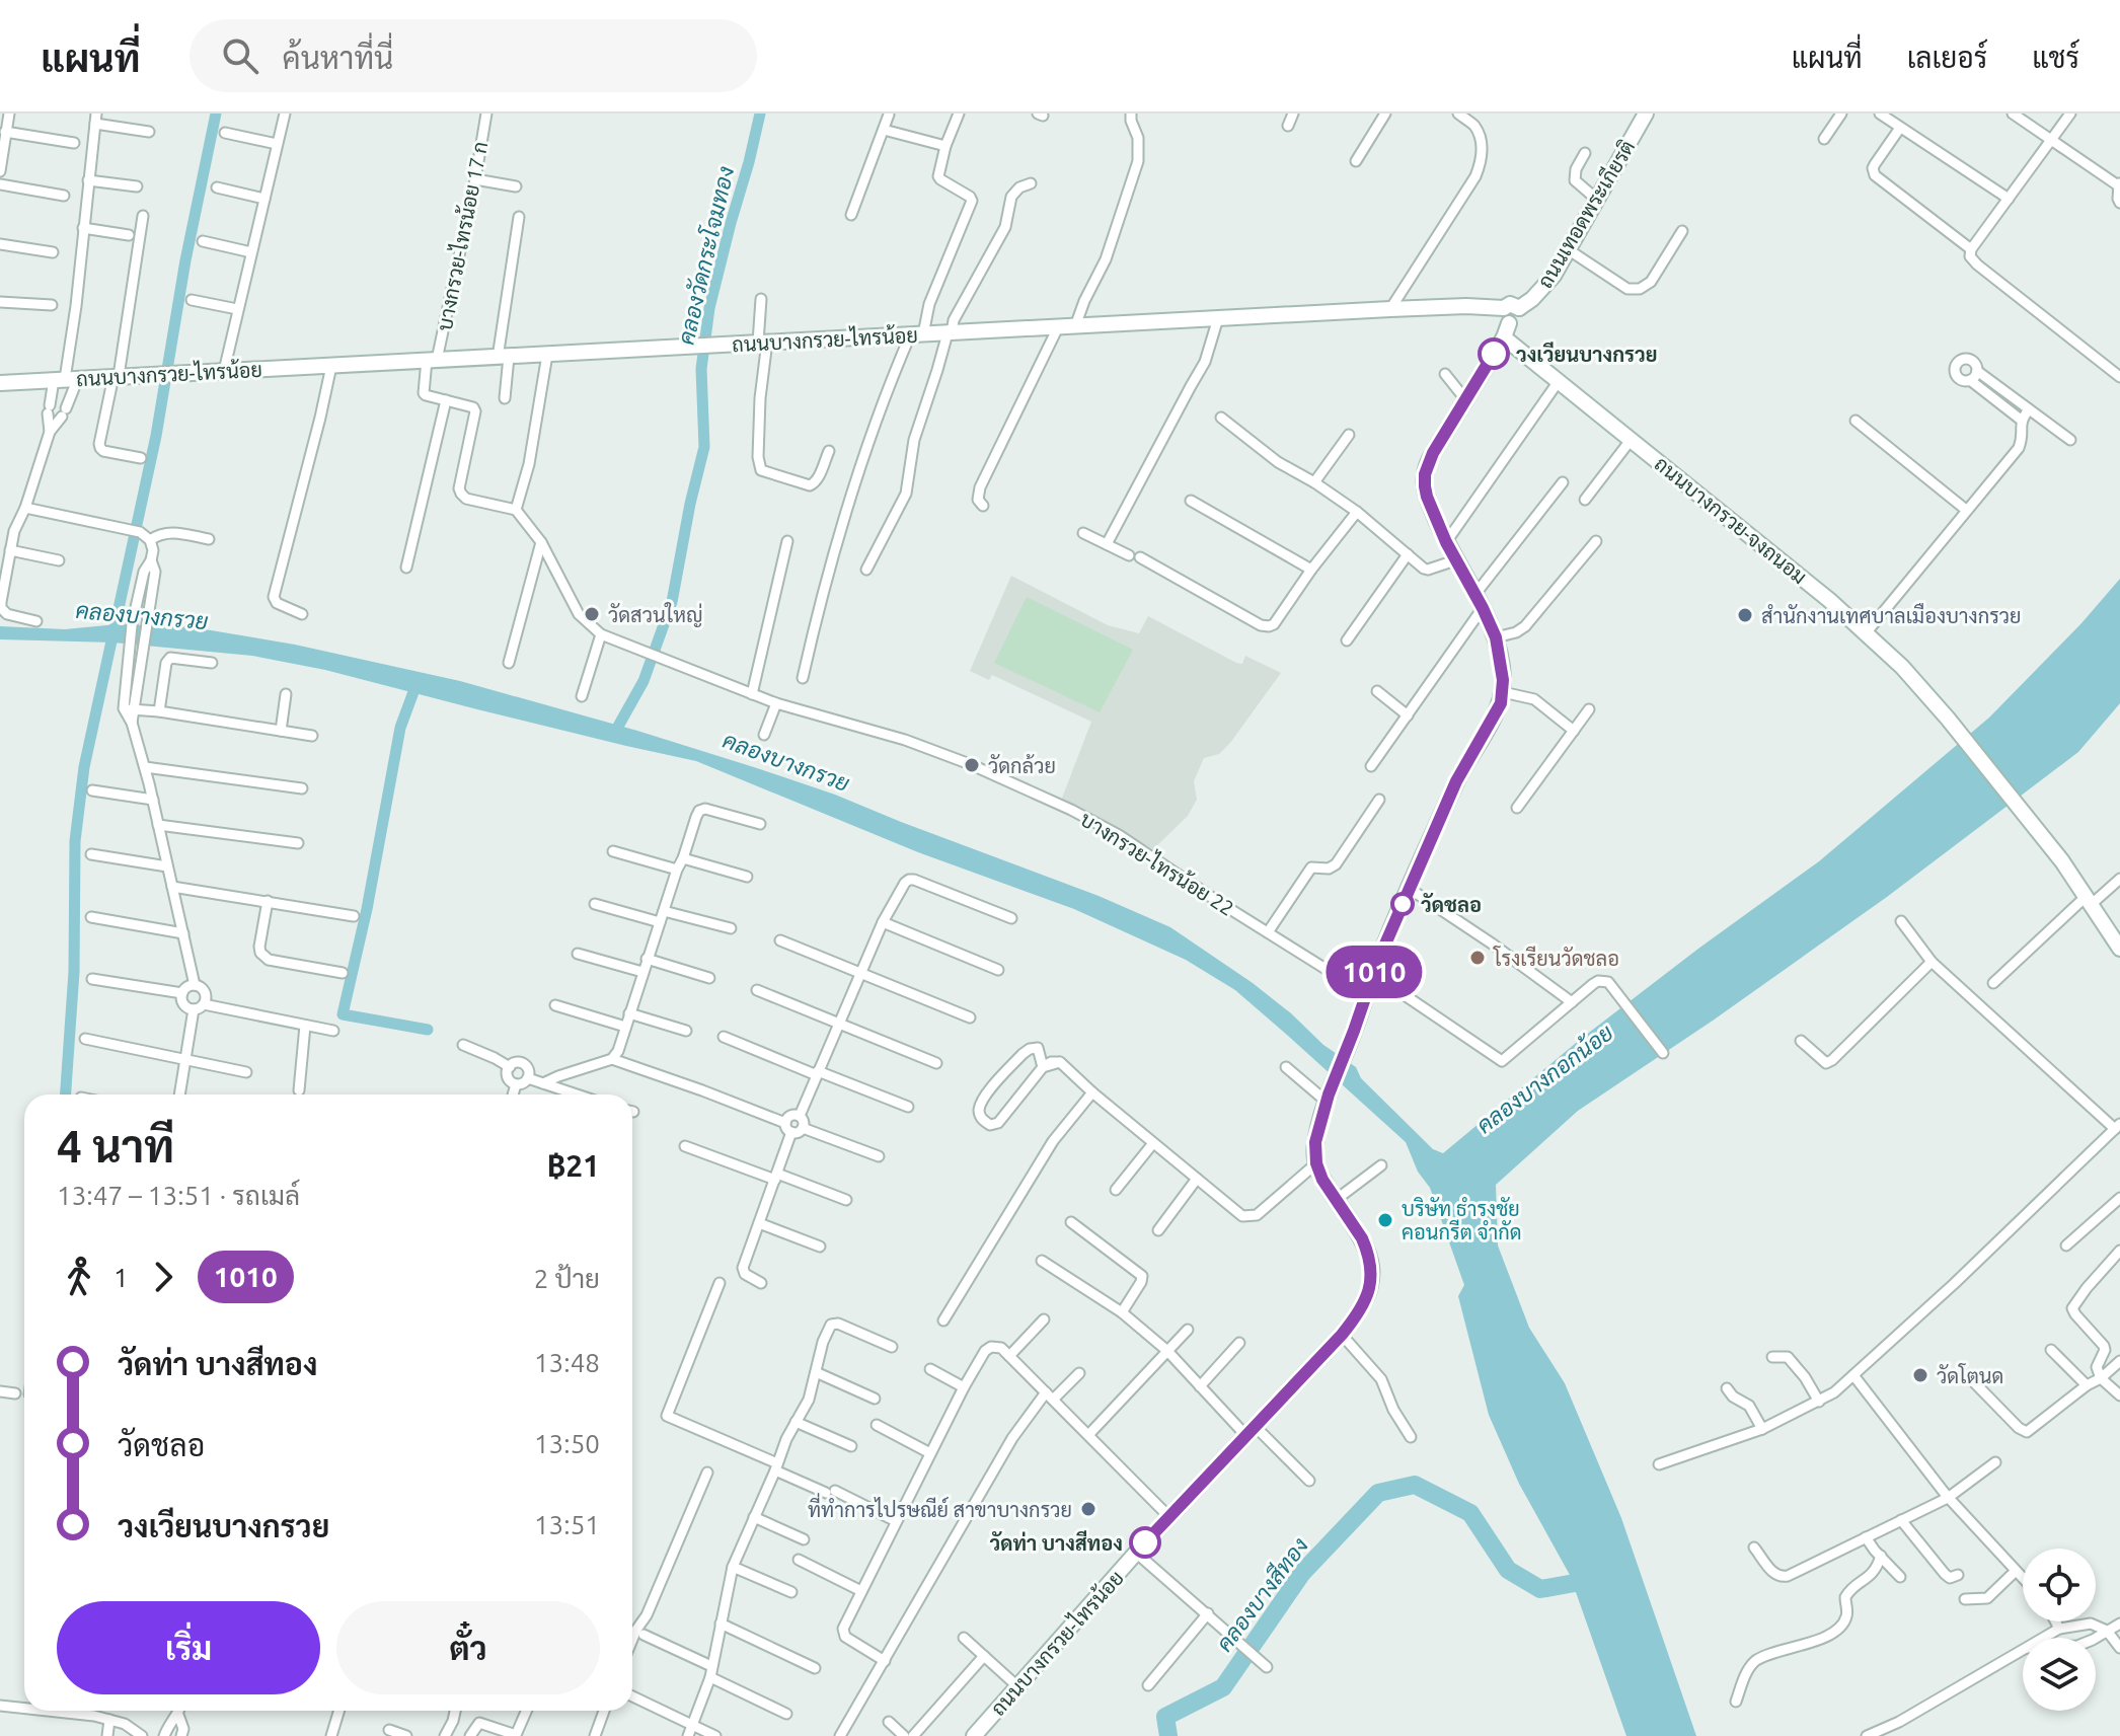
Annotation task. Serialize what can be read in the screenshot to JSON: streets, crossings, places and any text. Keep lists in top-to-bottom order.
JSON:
{
  "streets": {
    "main road": ["ถนนเทอดพระเกียรติ", "ถนนบางกรวย-ไทรน้อย", "ถนนบางกรวย-จงถนอม"],
    "street": ["บางกรวย-ไทรน้อย 17 ก", "บางกรวย-ไทรน้อย 22"]
  },
  "crossings": [
    ["ถนนเทอดพระเกียรติ", "ถนนบางกรวย-ไทรน้อย"],
    ["ถนนเทอดพระเกียรติ", "ถนนบางกรวย-จงถนอม"],
    ["บางกรวย-ไทรน้อย 17 ก", "ถนนบางกรวย-ไทรน้อย"],
    ["ถนนบางกรวย-ไทรน้อย", "ถนนบางกรวย-จงถนอม"]
  ],
  "water": [
    "คลองวัดกระโจมทอง",
    "คลองบางกรวย",
    "คลองบางกอกน้อย",
    "คลองบางสีทอง"
  ],
  "places": [
    "วงเวียนบางกรวย",
    "วัดสวนใหญ่",
    "สำนักงานเทศบาลเมืองบางกรวย",
    "วัดกล้วย",
    "วัดชลอ",
    "โรงเรียนวัดชลอ",
    "บริษัท ธำรงชัย คอนกรีต จำกัด",
    "วัดโตนด",
    "ที่ทำการไปรษณีย์ สาขาบางกรวย",
    "วัดท่า บางสีทอง"
  ],
  "lines": ["bus line 1010"],
  "page": {
    "header": "แผนที่",
    "search": "ค้นหาที่นี่",
    "nav": ["แผนที่", "เลเยอร์", "แชร์"],
    "on_map": "1010",
    "heading": ["4 นาที", "13:47 – 13:51 · รถเมล์", "฿21"],
    "legs": ["1", "1010", "2 ป้าย"],
    "list": [
      {
        "name": "วัดท่า บางสีทอง",
        "value": "13:48"
      },
      {
        "name": "วัดชลอ",
        "value": "13:50"
      },
      {
        "name": "วงเวียนบางกรวย",
        "value": "13:51"
      }
    ],
    "buttons": ["เริ่ม", "ตั๋ว"]
  }
}
